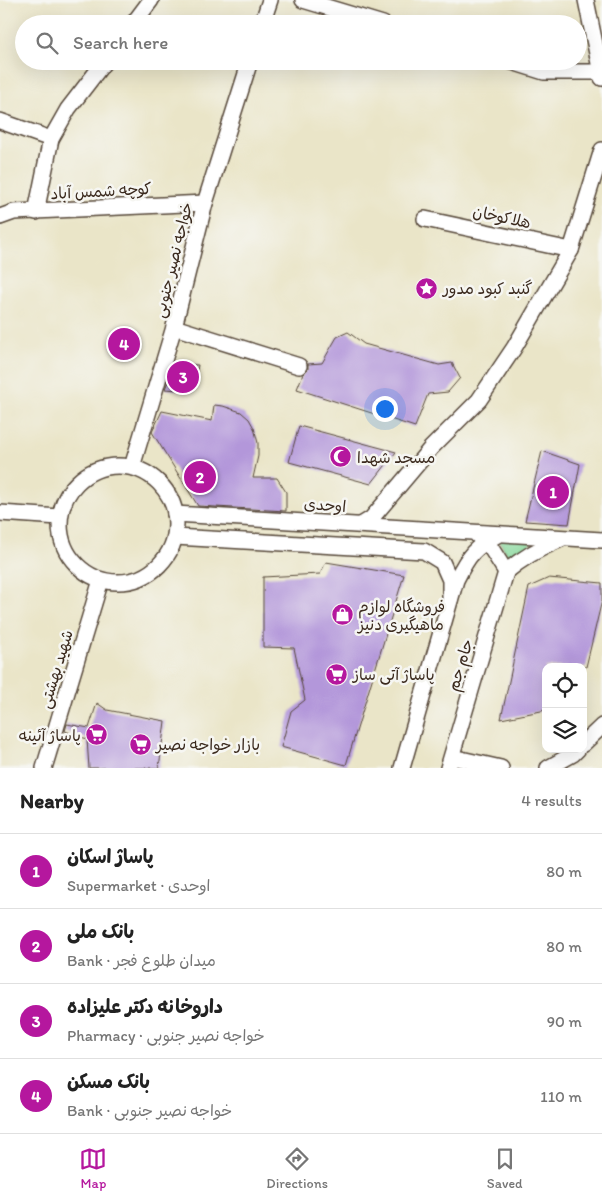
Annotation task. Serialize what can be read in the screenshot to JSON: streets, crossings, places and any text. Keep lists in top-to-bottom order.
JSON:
{
  "streets": {
    "street": [
      "کوچه شمس آباد",
      "هلاکوخان",
      "خواجه نصیر جنوبی",
      "اوحدی",
      "جام جم",
      "شهید بهشتی"
    ]
  },
  "crossings": [
    ["کوچه شمس آباد", "خواجه نصیر جنوبی"],
    ["خواجه نصیر جنوبی", "اوحدی"],
    ["خواجه نصیر جنوبی", "جام جم"],
    ["خواجه نصیر جنوبی", "شهید بهشتی"],
    ["اوحدی", "جام جم"],
    ["اوحدی", "شهید بهشتی"],
    ["جام جم", "شهید بهشتی"]
  ],
  "places": {
    "place": ["گنبد کبود مدور"],
    "mosque": ["مسجد شهدا"],
    "shop": ["فروشگاه لوازم ماهیگیری دنیز"],
    "supermarket": ["پاساژ آتی ساز", "پاساژ آئینه", "بازار خواجه نصیر"]
  },
  "page": {
    "search": "Search here",
    "pins": [
      "4",
      "3",
      "2",
      "1"
    ],
    "heading": ["Nearby", "4 results"],
    "list": [
      {
        "mark": "1",
        "name": "پاساژ اسکان",
        "note": "Supermarket · اوحدی",
        "value": "80 m"
      },
      {
        "mark": "2",
        "name": "بانک ملی",
        "note": "Bank · میدان طلوع فجر",
        "value": "80 m"
      },
      {
        "mark": "3",
        "name": "داروخانه دکتر علیزاده",
        "note": "Pharmacy · خواجه نصیر جنوبی",
        "value": "90 m"
      },
      {
        "mark": "4",
        "name": "بانک مسکن",
        "note": "Bank · خواجه نصیر جنوبی",
        "value": "110 m"
      }
    ],
    "nav": ["Map", "Directions", "Saved"]
  }
}
